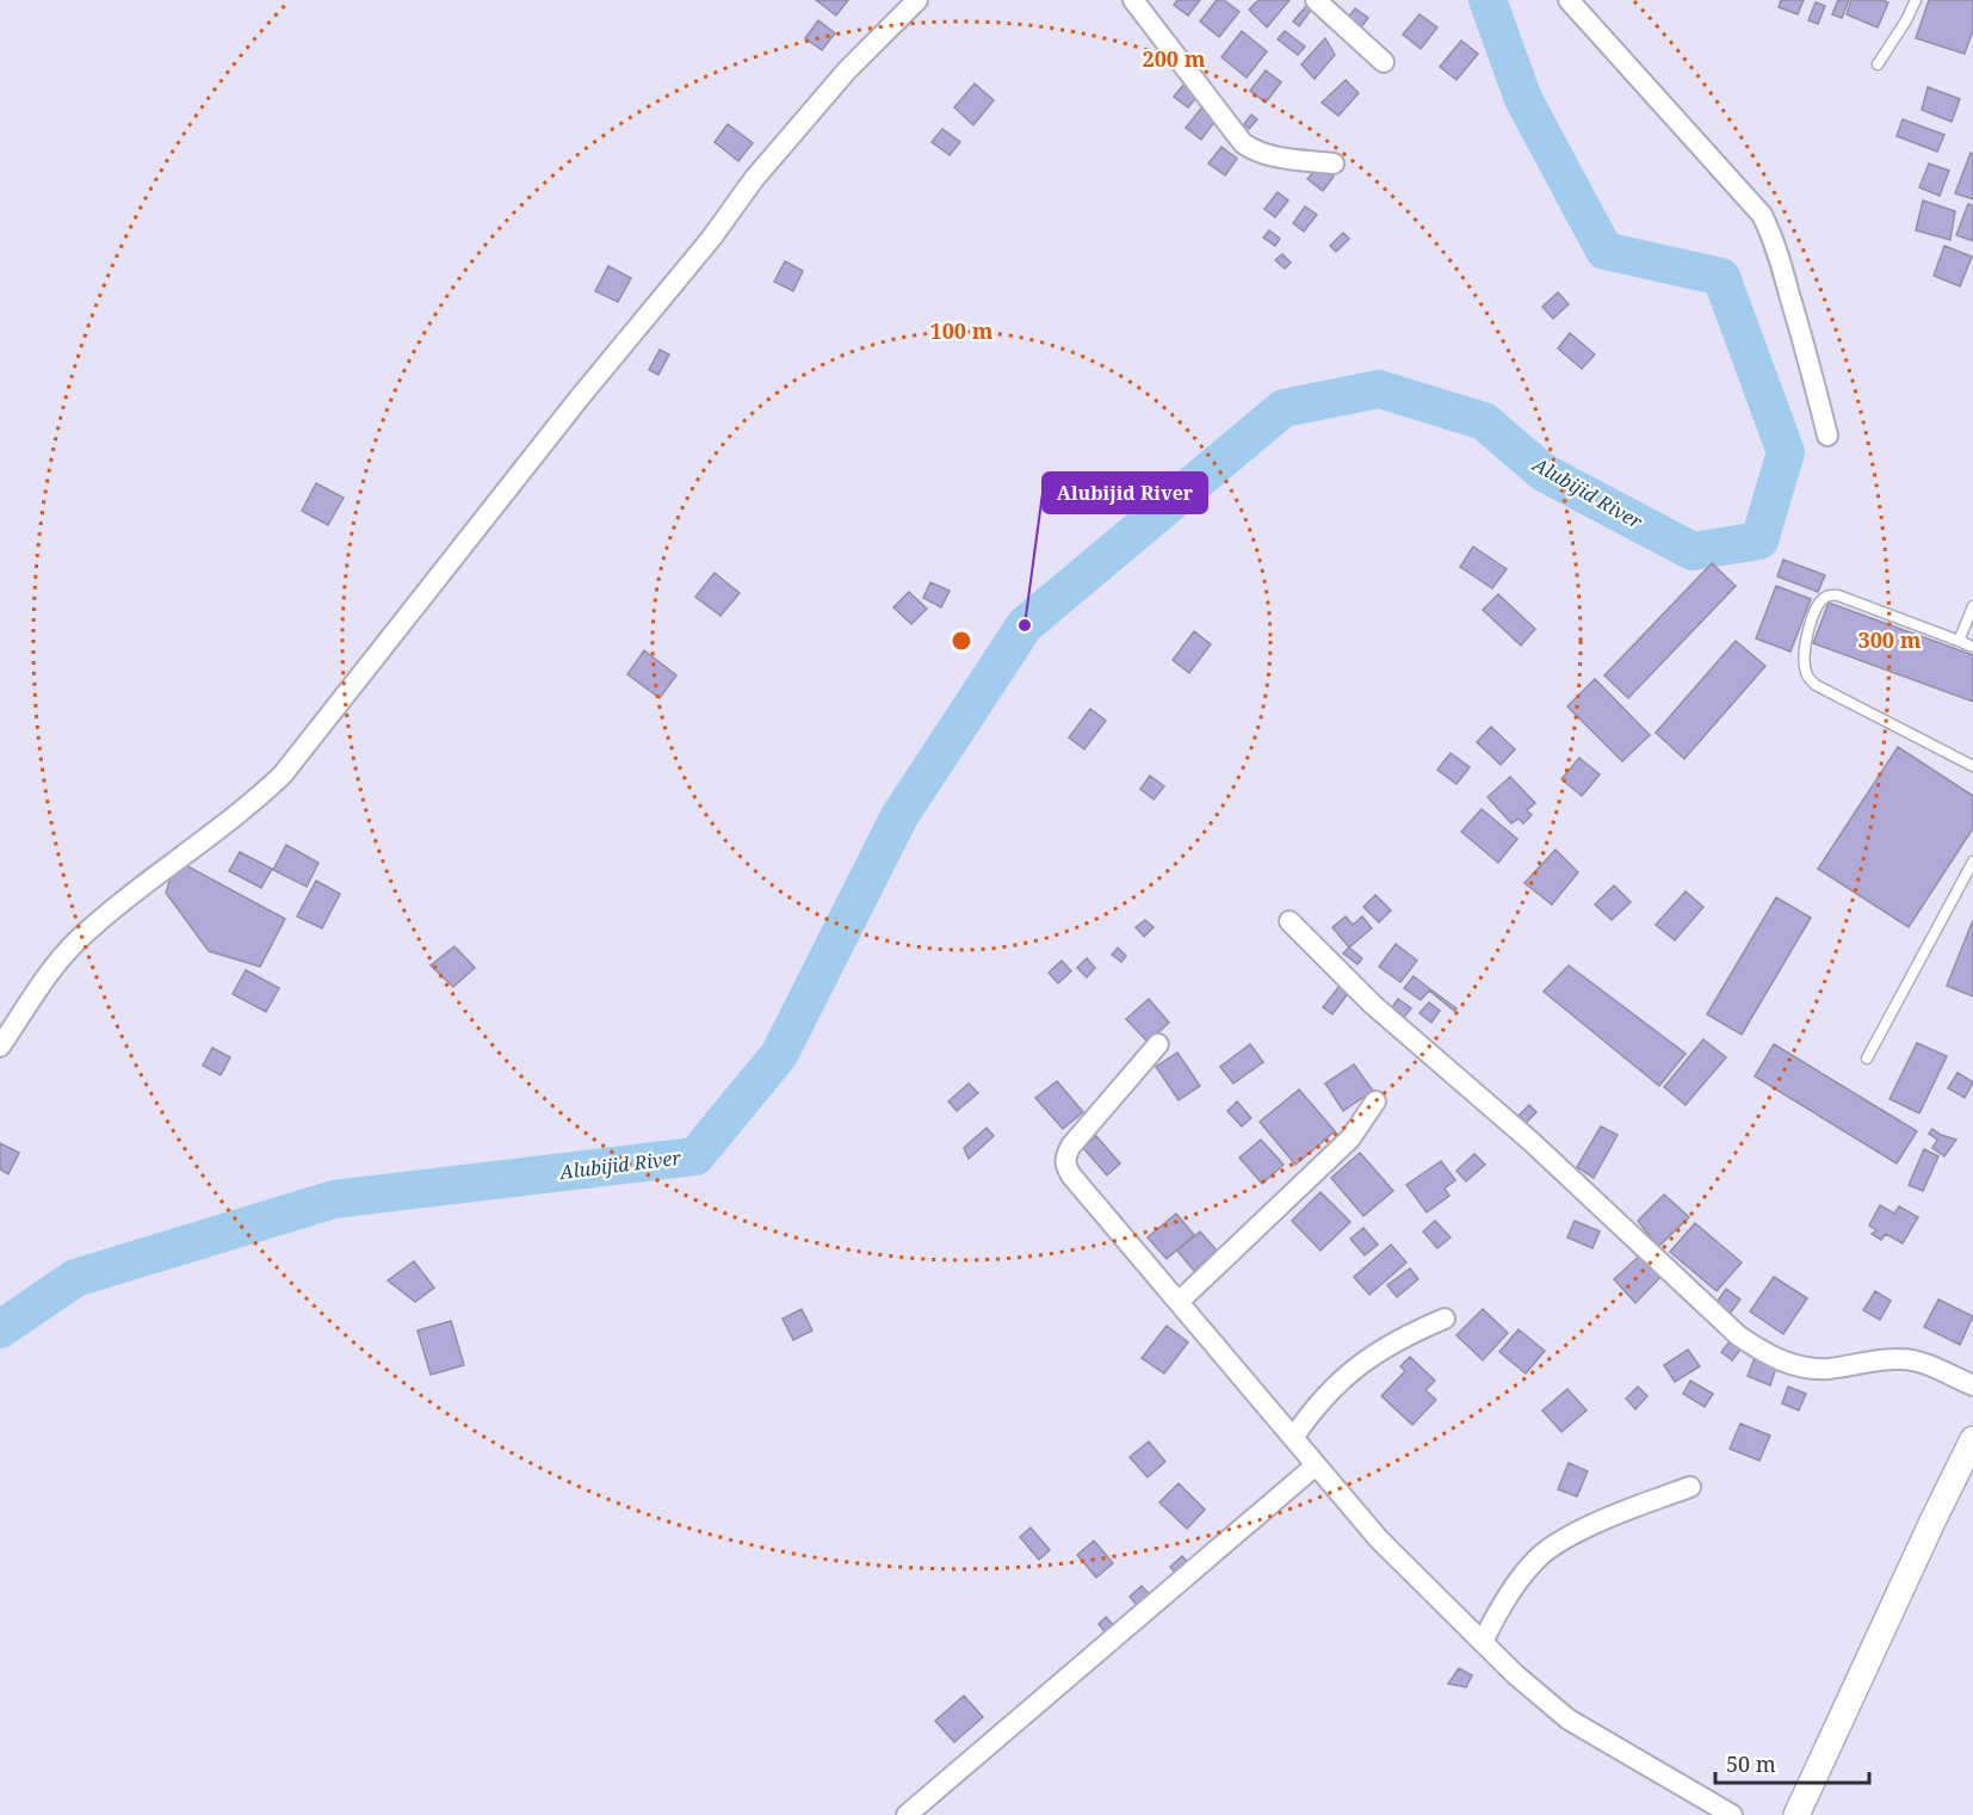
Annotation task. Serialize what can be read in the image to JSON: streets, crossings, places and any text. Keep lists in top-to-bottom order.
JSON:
{
  "water": ["Alubijid River"],
  "places": ["Alubijid River"],
  "scale_bar": "50 m",
  "rings": ["200 m", "100 m", "300 m"]
}
